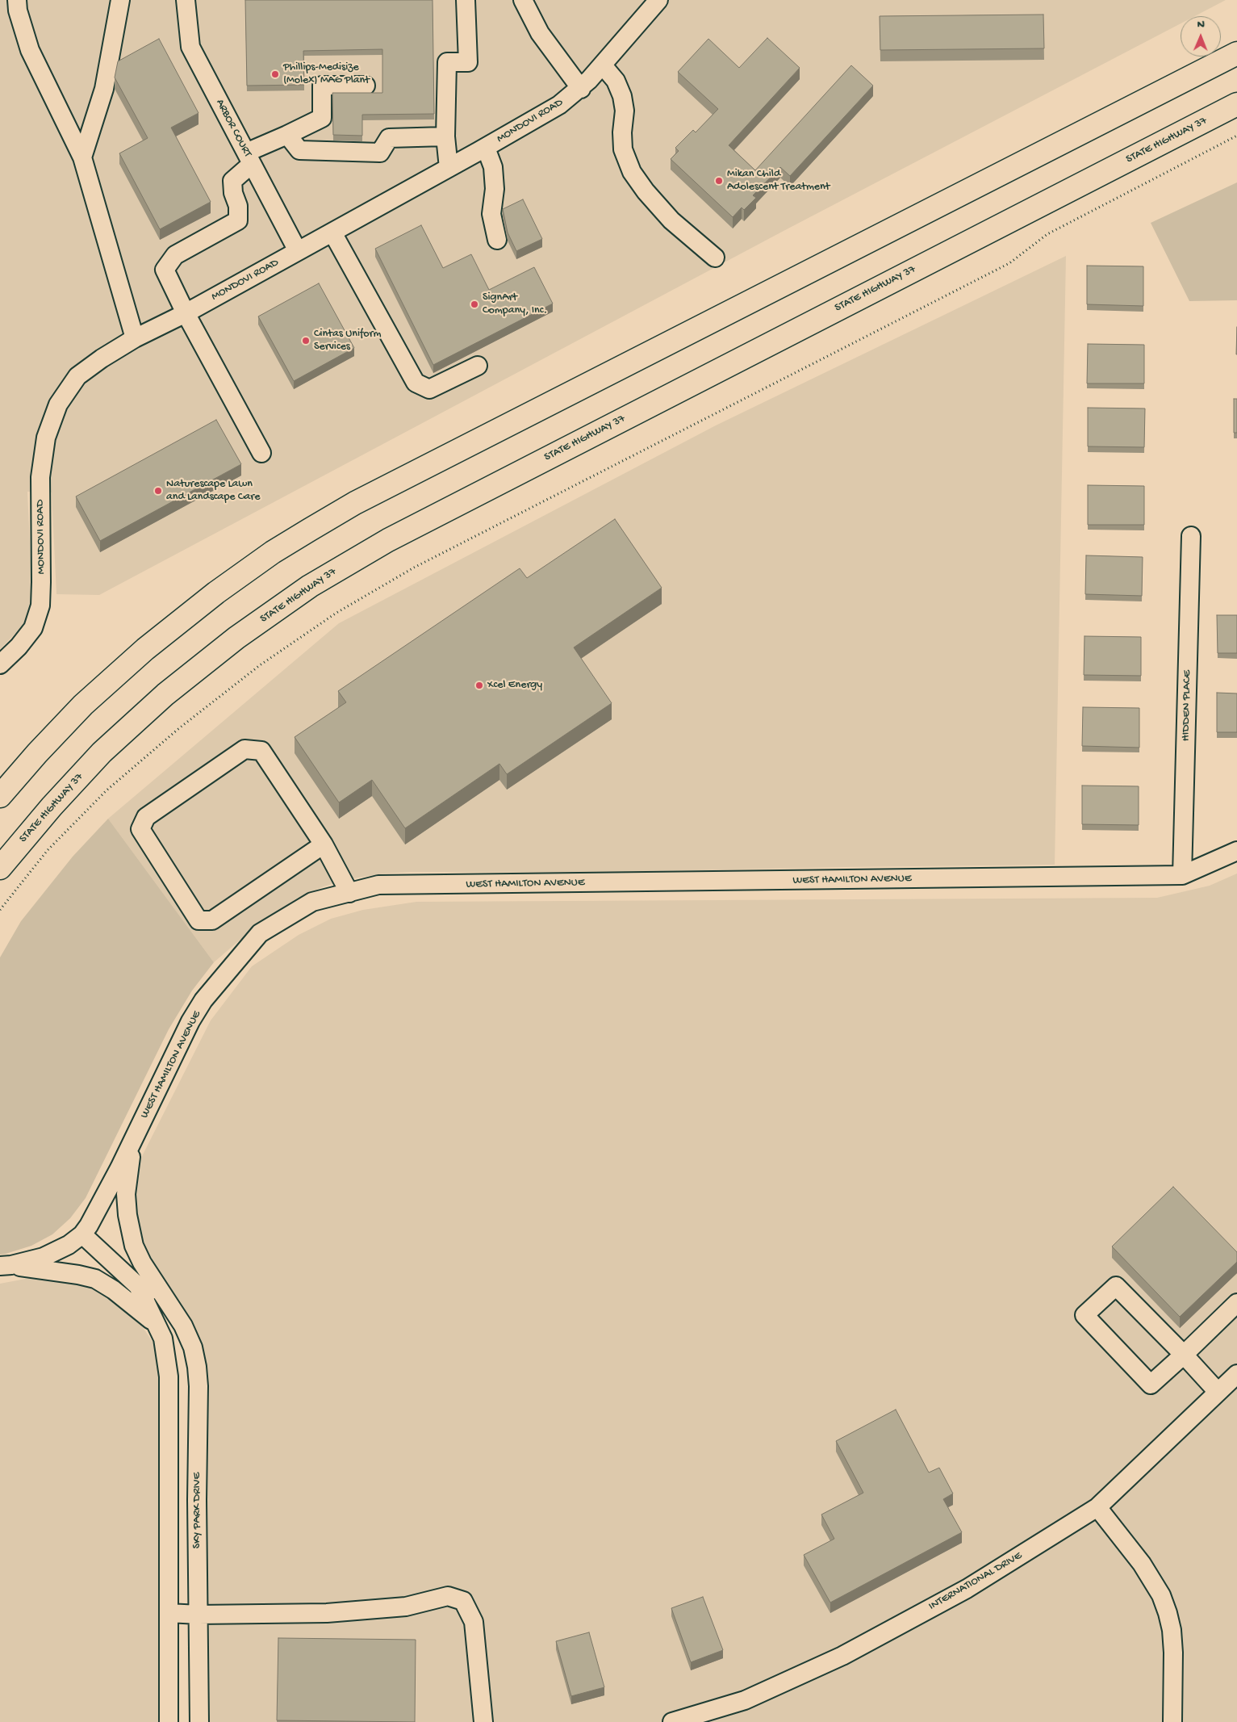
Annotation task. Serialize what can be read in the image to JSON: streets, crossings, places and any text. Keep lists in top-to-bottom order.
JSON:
{
  "streets": {
    "main road": ["STATE HIGHWAY 37"],
    "street": [
      "MONDOVI ROAD",
      "ARBOR COURT",
      "HIDDEN PLACE",
      "WEST HAMILTON AVENUE",
      "SKY PARK DRIVE",
      "INTERNATIONAL DRIVE"
    ]
  },
  "crossings": [
    ["MONDOVI ROAD", "ARBOR COURT"],
    ["HIDDEN PLACE", "WEST HAMILTON AVENUE"],
    ["WEST HAMILTON AVENUE", "SKY PARK DRIVE"]
  ],
  "places": [
    "Phillips-Medisize (Molex) MAG Plant",
    "Mikan Child Adolescent Treatment",
    "SignArt Company, Inc.",
    "Cintas Uniform Services",
    "Naturescape Lawn and Landscape Care",
    "Xcel Energy"
  ],
  "north": "top"
}
